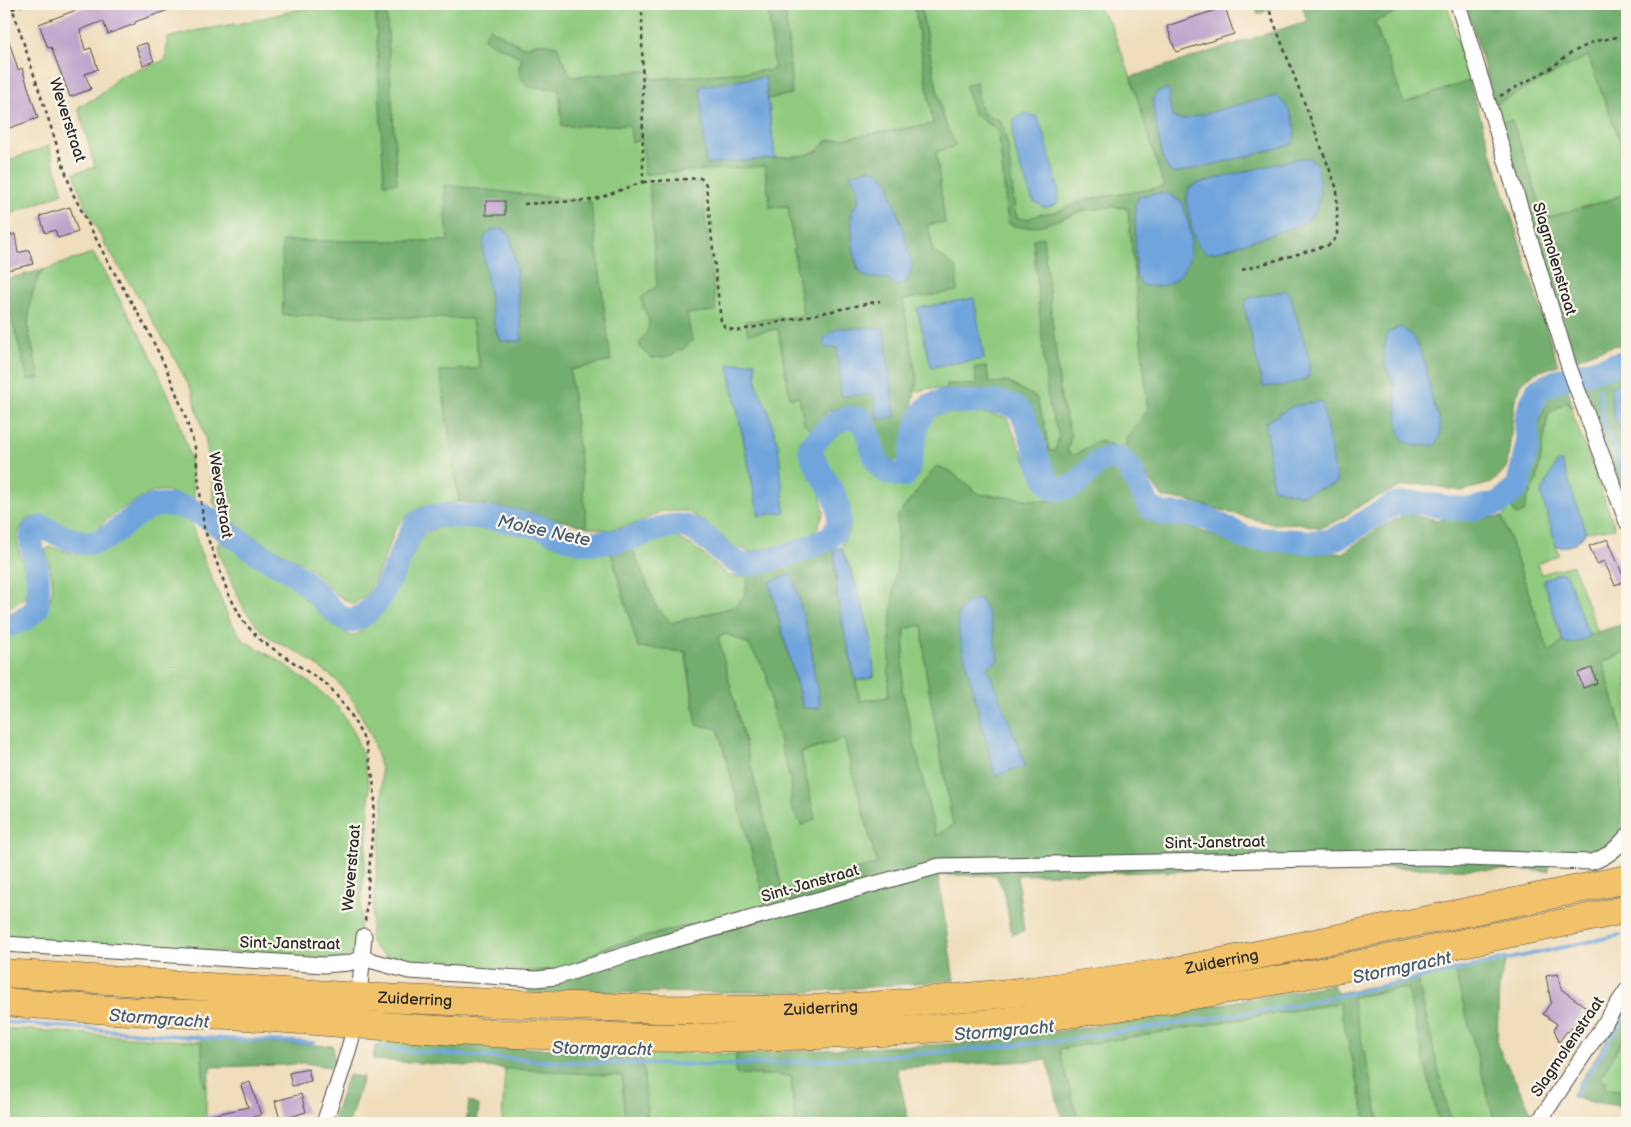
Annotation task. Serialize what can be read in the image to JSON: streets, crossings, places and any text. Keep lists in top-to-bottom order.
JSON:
{
  "streets": {
    "highway": ["Zuiderring"],
    "street": ["Weverstraat", "Slagmolenstraat", "Sint-Janstraat"]
  },
  "crossings": [
    ["Weverstraat", "Sint-Janstraat"],
    ["Weverstraat", "Zuiderring"]
  ],
  "water": ["Molse Nete", "Stormgracht"]
}
